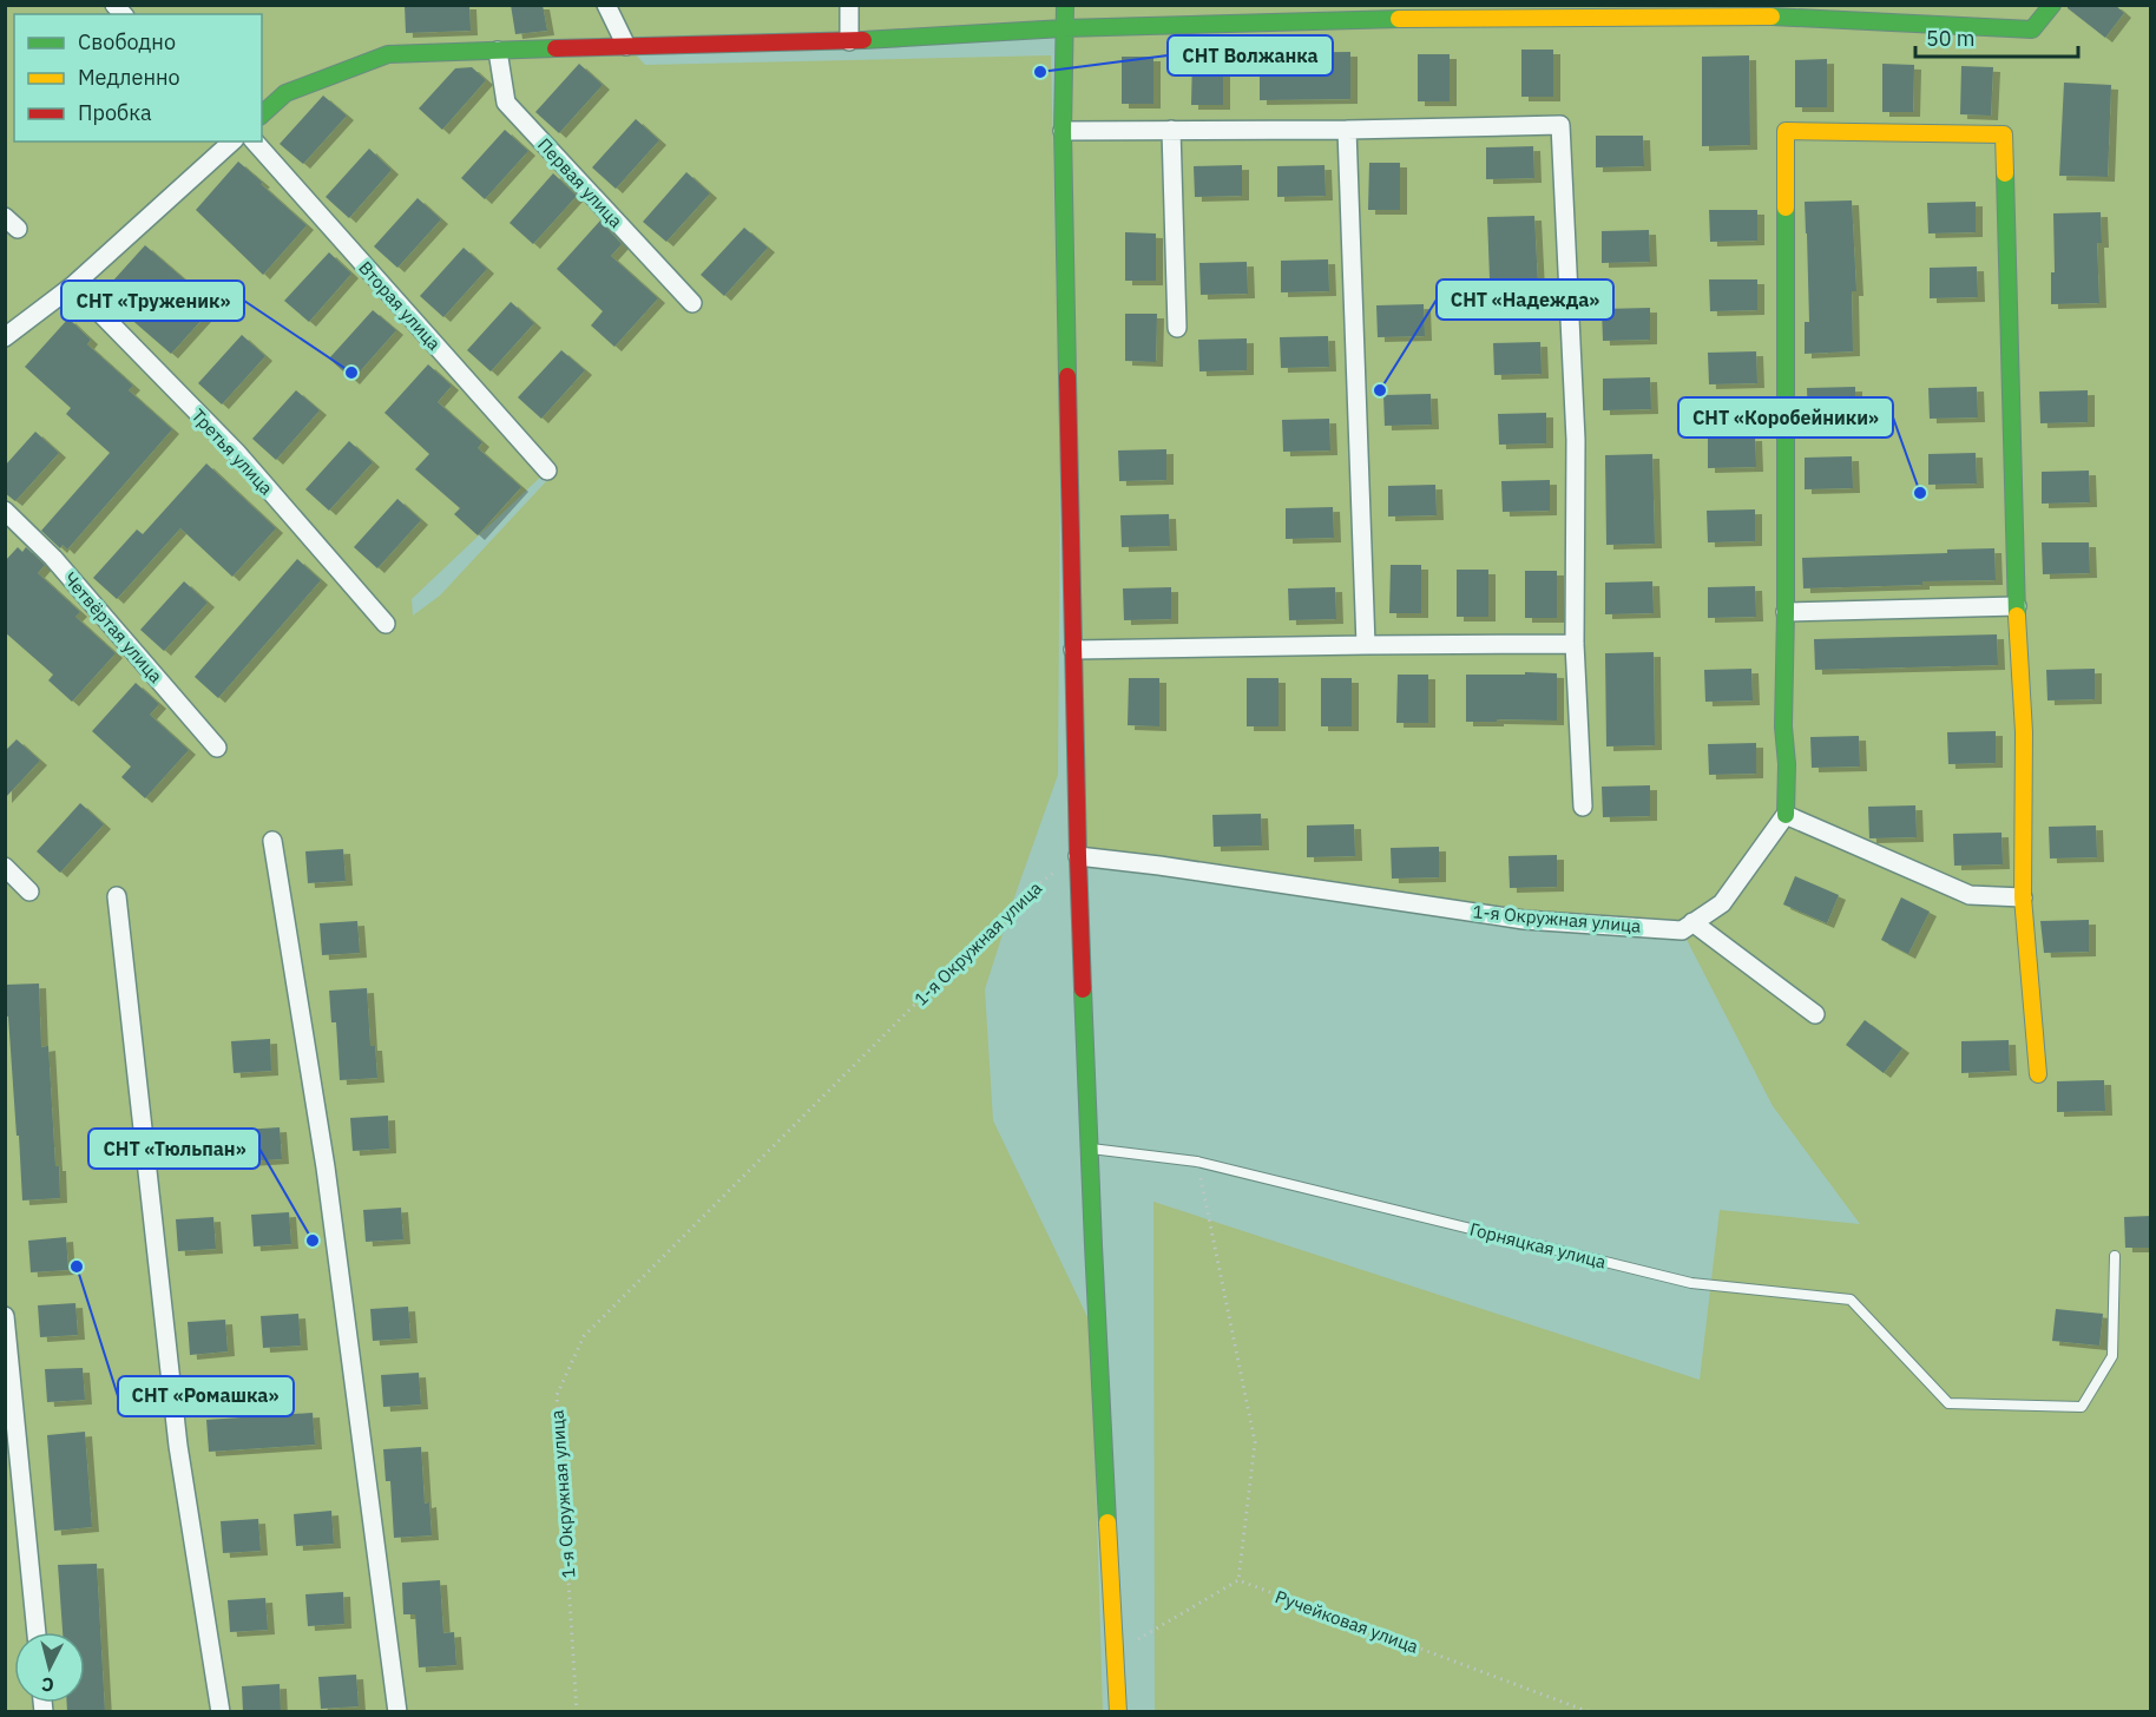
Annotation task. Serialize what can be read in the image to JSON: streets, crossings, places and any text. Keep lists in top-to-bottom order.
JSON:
{
  "streets": {
    "street": [
      "Первая улица",
      "Вторая улица",
      "Третья улица",
      "Четвёртая улица",
      "1-я Окружная улица"
    ],
    "lane": ["Горняцкая улица"],
    "path": ["Ручейковая улица"]
  },
  "places": [
    "СНТ Волжанка",
    "СНТ «Труженик»",
    "СНТ «Надежда»",
    "СНТ «Коробейники»",
    "СНТ «Тюльпан»",
    "СНТ «Ромашка»"
  ],
  "legend": ["Свободно", "Медленно", "Пробка"],
  "scale_bar": "50 m",
  "north": "bottom"
}
